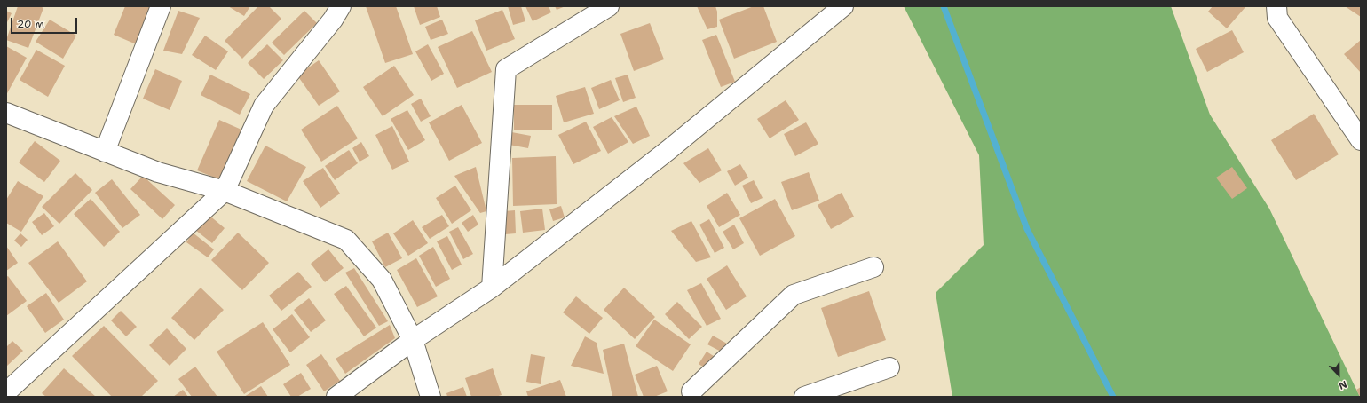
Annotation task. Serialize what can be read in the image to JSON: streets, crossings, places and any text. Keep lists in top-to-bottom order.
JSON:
{
  "scale_bar": "20 m",
  "north": "bottom"
}
